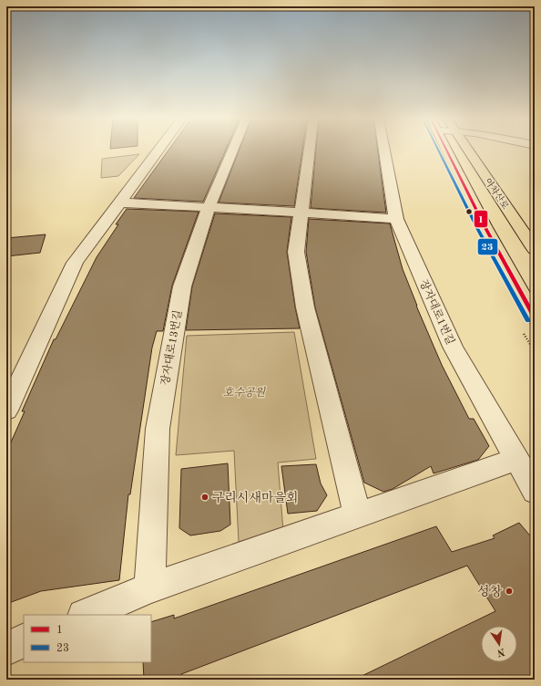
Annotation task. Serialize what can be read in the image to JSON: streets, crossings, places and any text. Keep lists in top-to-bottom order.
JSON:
{
  "streets": {
    "main road": ["아차산로"],
    "street": ["장자대로1번길", "장자대로13번길"]
  },
  "parks": ["호수공원"],
  "places": ["구리시새마을회", "성창"],
  "lines": ["transit line 1", "transit line 23"],
  "legend": ["1", "23"],
  "north": "bottom"
}
